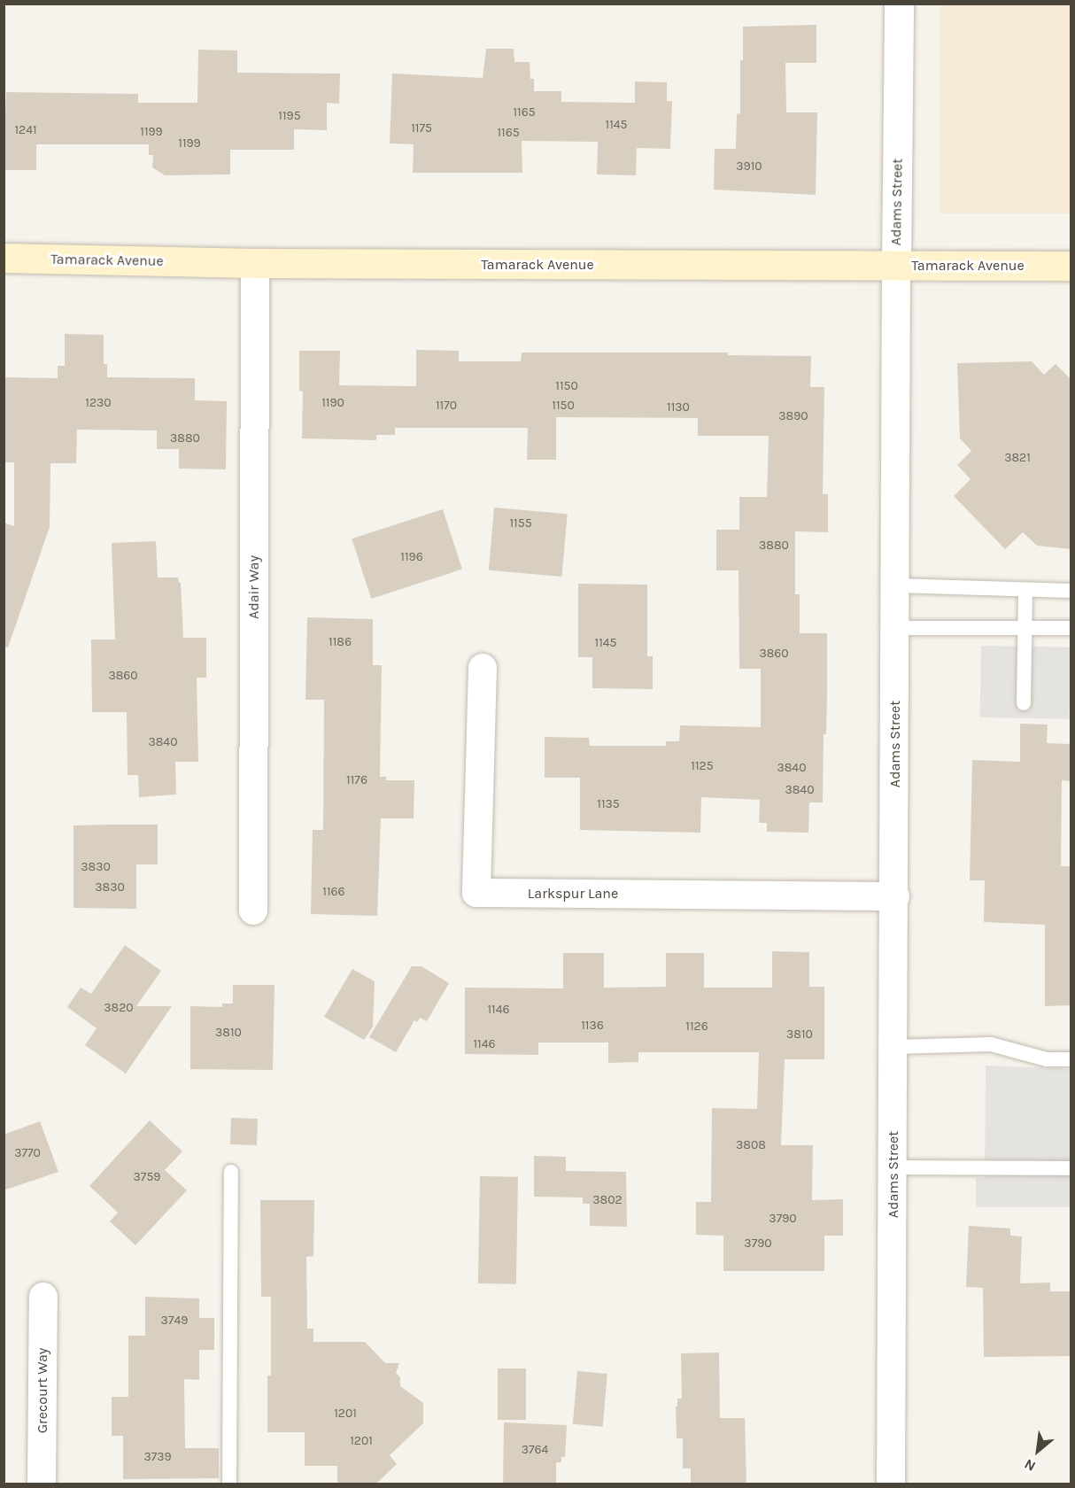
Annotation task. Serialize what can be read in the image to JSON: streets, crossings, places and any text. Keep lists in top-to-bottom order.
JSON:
{
  "streets": {
    "main road": ["Tamarack Avenue"],
    "street": [
      "Adams Street",
      "Adair Way",
      "Larkspur Lane",
      "Grecourt Way"
    ]
  },
  "crossings": [
    ["Adams Street", "Tamarack Avenue"],
    ["Adams Street", "Larkspur Lane"],
    ["Tamarack Avenue", "Adair Way"]
  ],
  "house_numbers": [
    "1165",
    "1195",
    "1145",
    "1175",
    "1241",
    "1199",
    "1165",
    "1199",
    "3910",
    "1150",
    "1230",
    "1190",
    "1170",
    "1150",
    "1130",
    "3890",
    "3880",
    "3821",
    "1155",
    "3880",
    "1196",
    "1186",
    "1145",
    "3860",
    "3860",
    "3840",
    "1125",
    "3840",
    "1176",
    "3840",
    "1135",
    "3830",
    "3830",
    "1166",
    "3820",
    "1146",
    "1136",
    "1126",
    "3810",
    "3810",
    "1146",
    "3808",
    "3770",
    "3759",
    "3802",
    "3790",
    "3790",
    "3749",
    "1201",
    "1201",
    "3764",
    "3739"
  ],
  "north": "bottom left"
}
